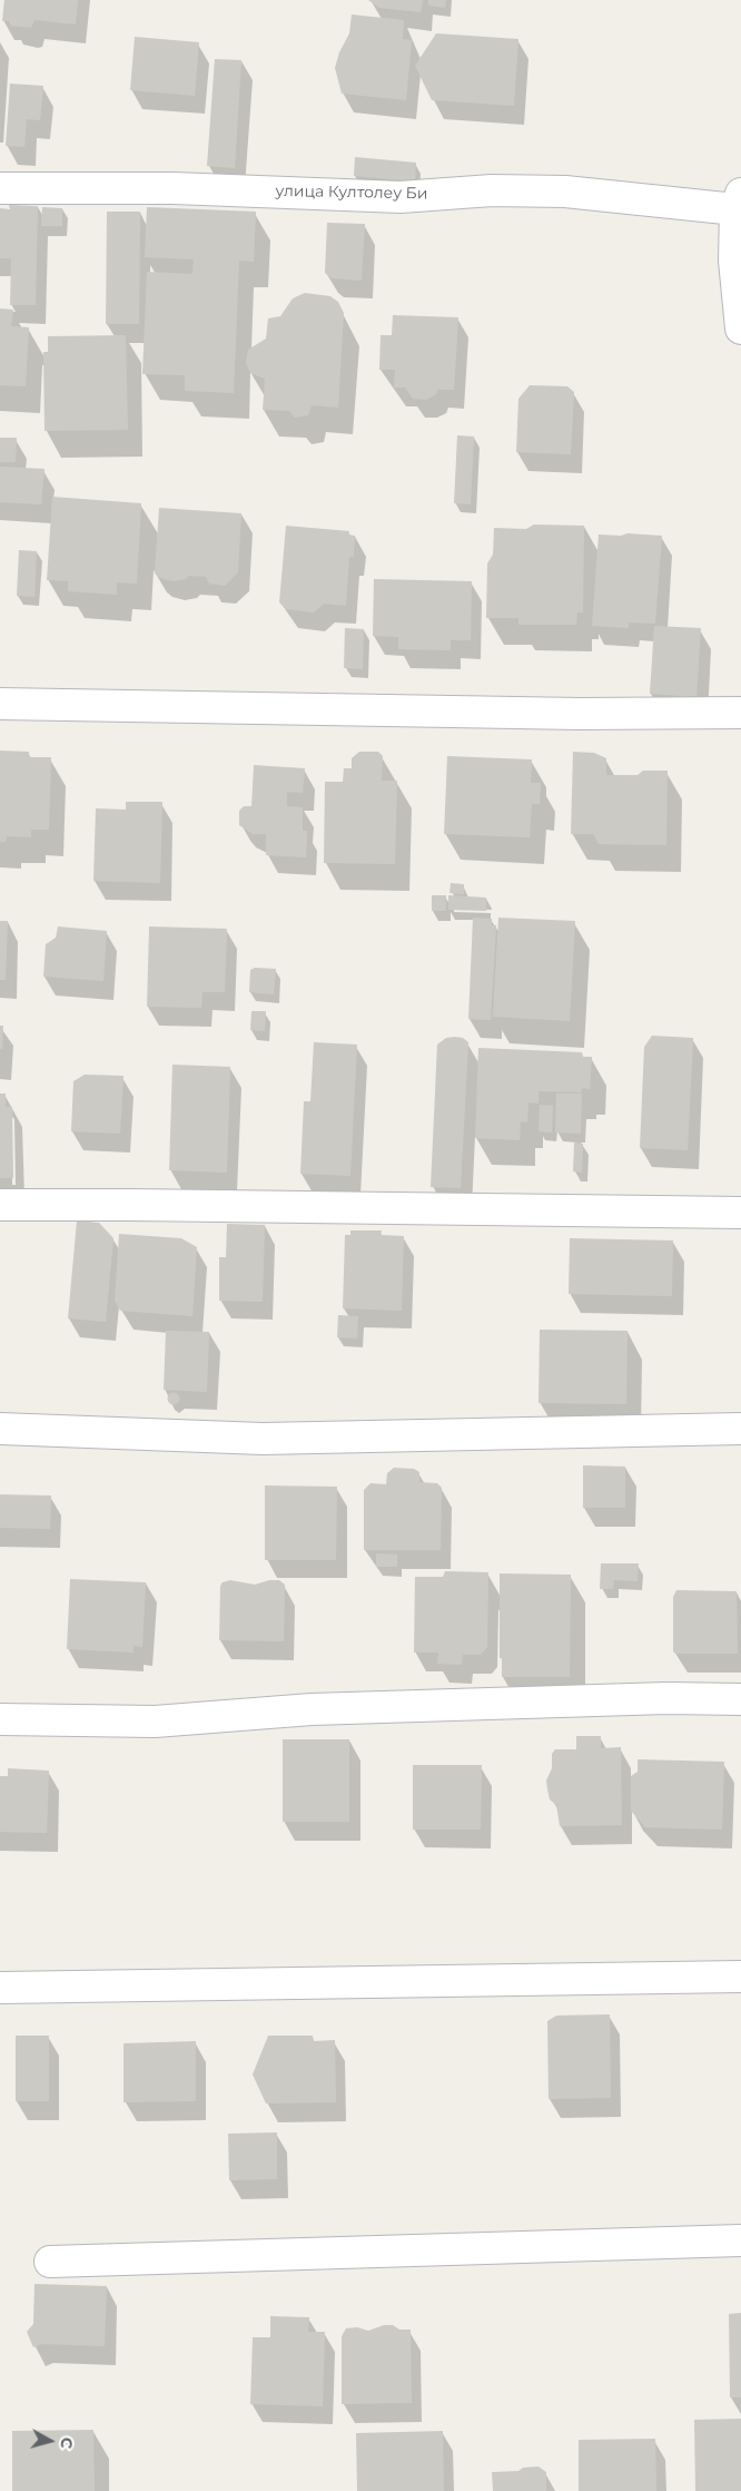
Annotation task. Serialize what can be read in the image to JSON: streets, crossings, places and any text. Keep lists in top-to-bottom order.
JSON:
{
  "streets": {
    "street": ["улица Култолеу Би"]
  },
  "north": "right"
}
